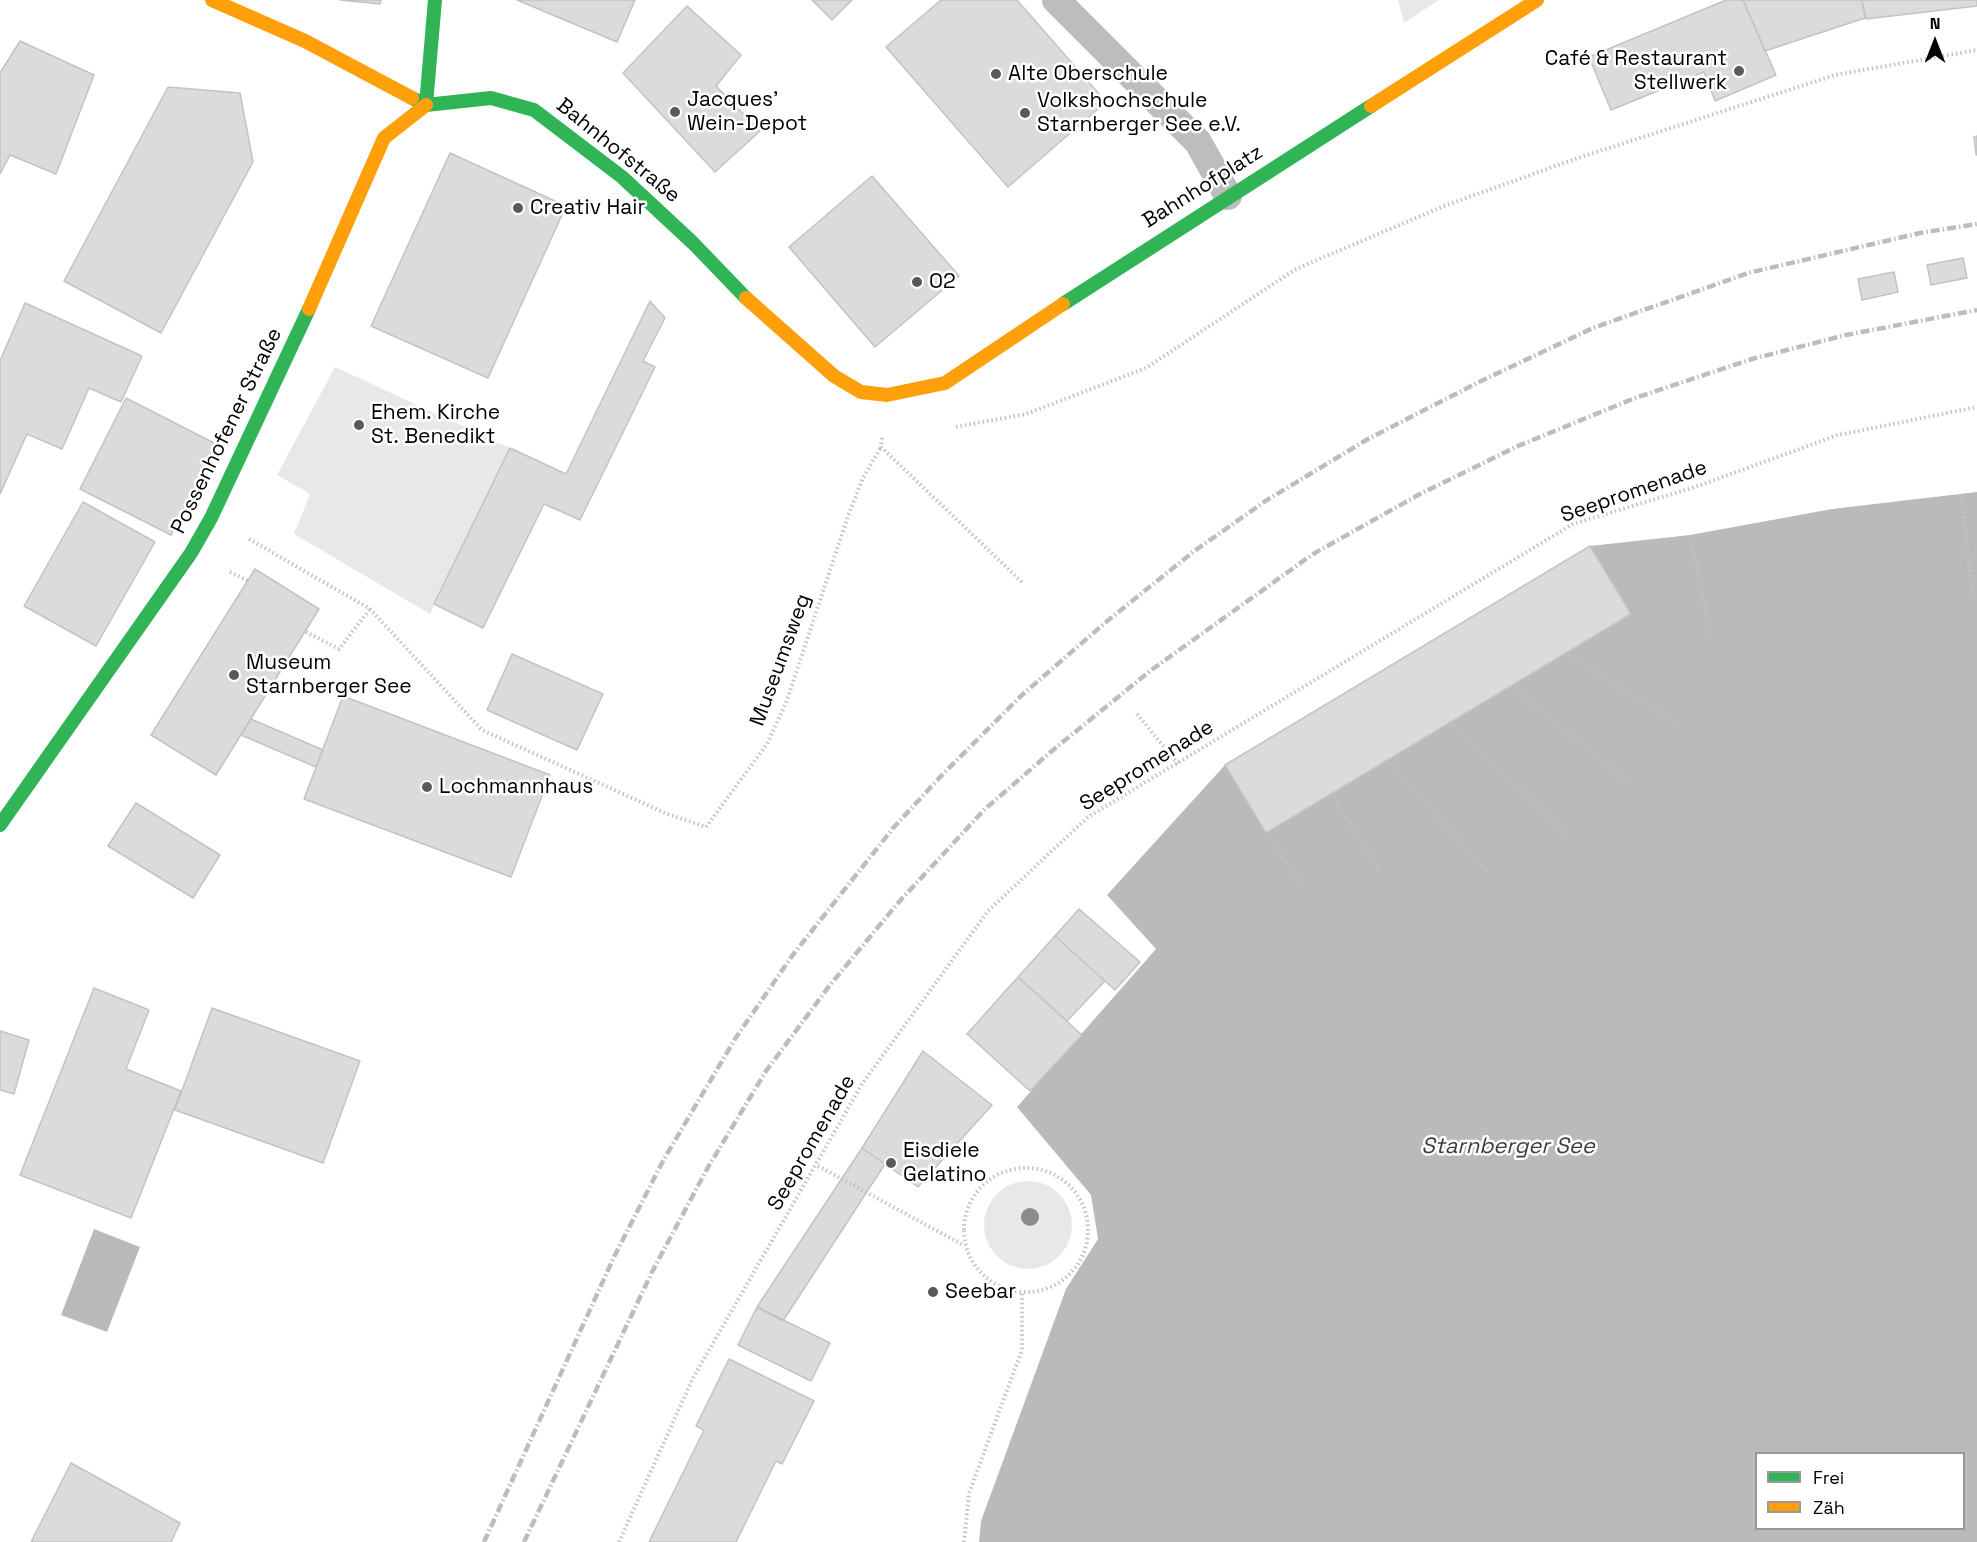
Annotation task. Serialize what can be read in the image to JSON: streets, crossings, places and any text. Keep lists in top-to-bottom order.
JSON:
{
  "streets": {
    "street": ["Bahnhofstraße", "Bahnhofplatz", "Possenhofener Straße"],
    "path": ["Seepromenade", "Museumsweg"]
  },
  "crossings": [
    ["Bahnhofstraße", "Bahnhofplatz"],
    ["Bahnhofstraße", "Possenhofener Straße"]
  ],
  "water": ["Starnberger See"],
  "places": [
    "Café & Restaurant Stellwerk",
    "Alte Oberschule",
    "Jacques’ Wein-Depot",
    "Volkshochschule Starnberger See e.V.",
    "Creativ Hair",
    "O2",
    "Ehem. Kirche St. Benedikt",
    "Museum Starnberger See",
    "Lochmannhaus",
    "Eisdiele Gelatino",
    "Seebar"
  ],
  "legend": ["Frei", "Zäh"],
  "north": "top"
}
